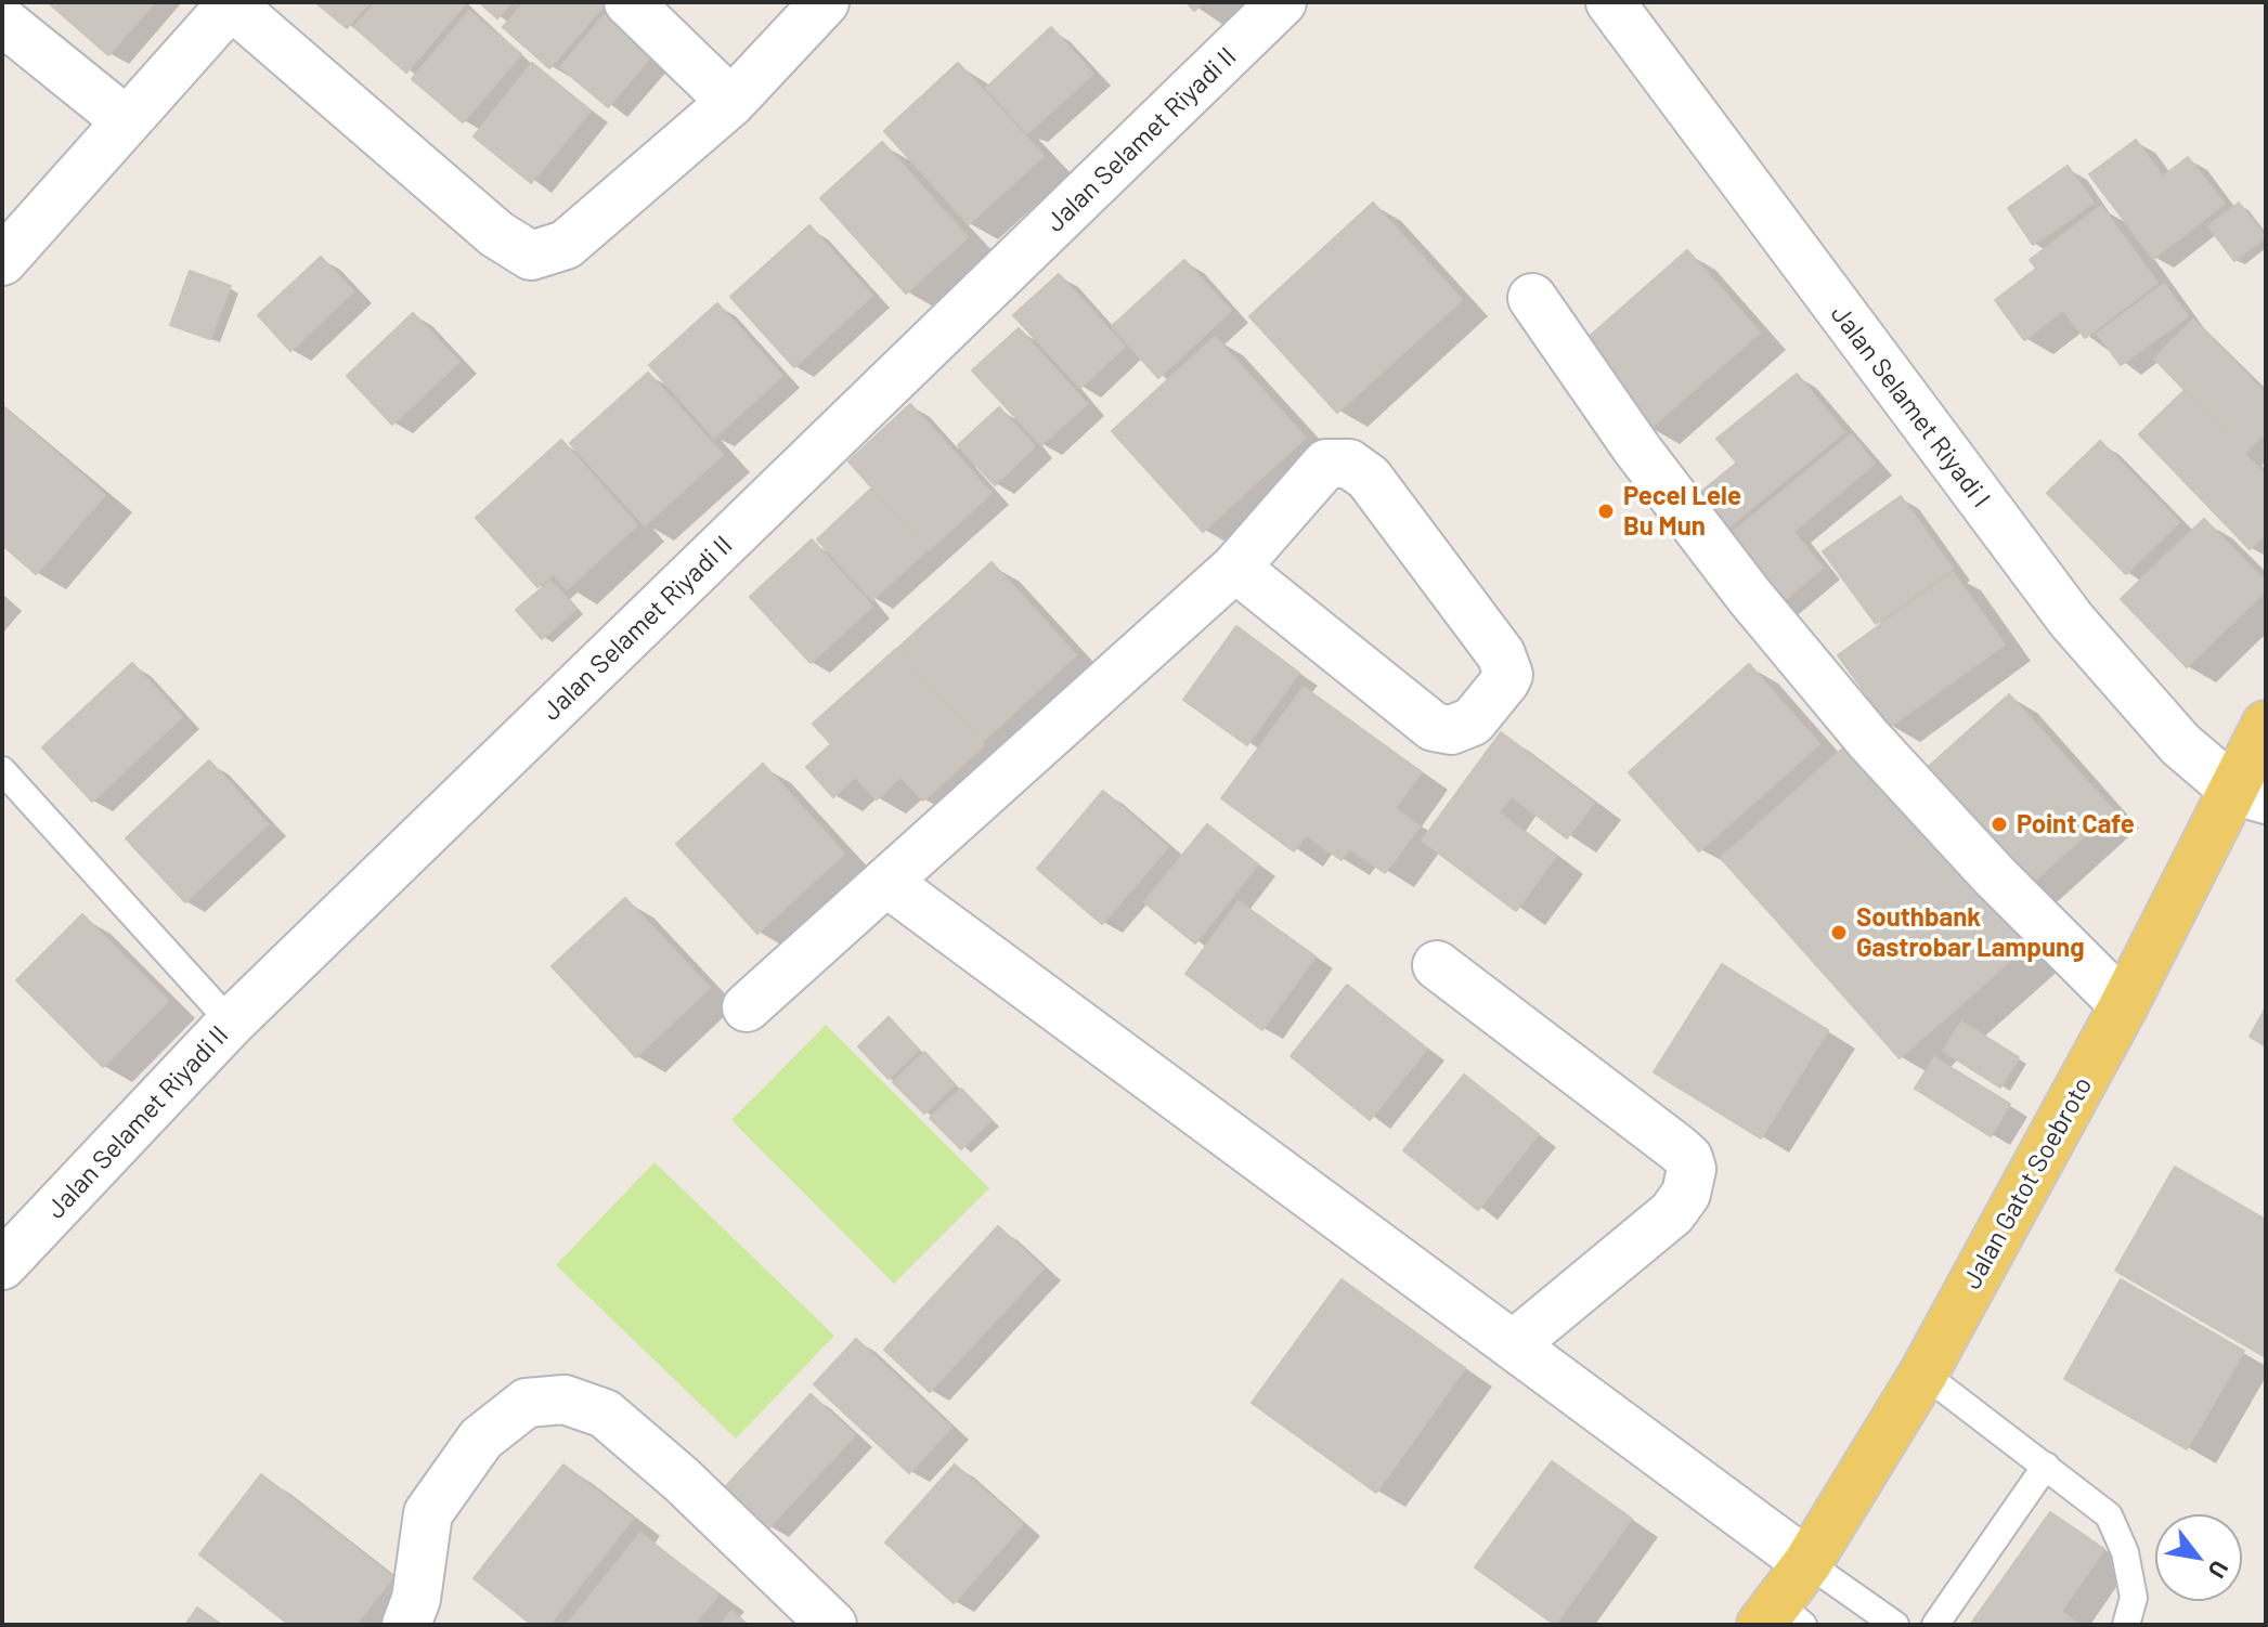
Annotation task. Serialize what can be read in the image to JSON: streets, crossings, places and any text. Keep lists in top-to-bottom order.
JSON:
{
  "streets": {
    "main road": ["Jalan Gatot Soebroto"],
    "street": ["Jalan Selamet Riyadi II", "Jalan Selamet Riyadi I"]
  },
  "crossings": [
    ["Jalan Selamet Riyadi I", "Jalan Gatot Soebroto"]
  ],
  "places": ["Pecel Lele Bu Mun", "Point Cafe", "Southbank Gastrobar Lampung"],
  "north": "bottom right"
}
